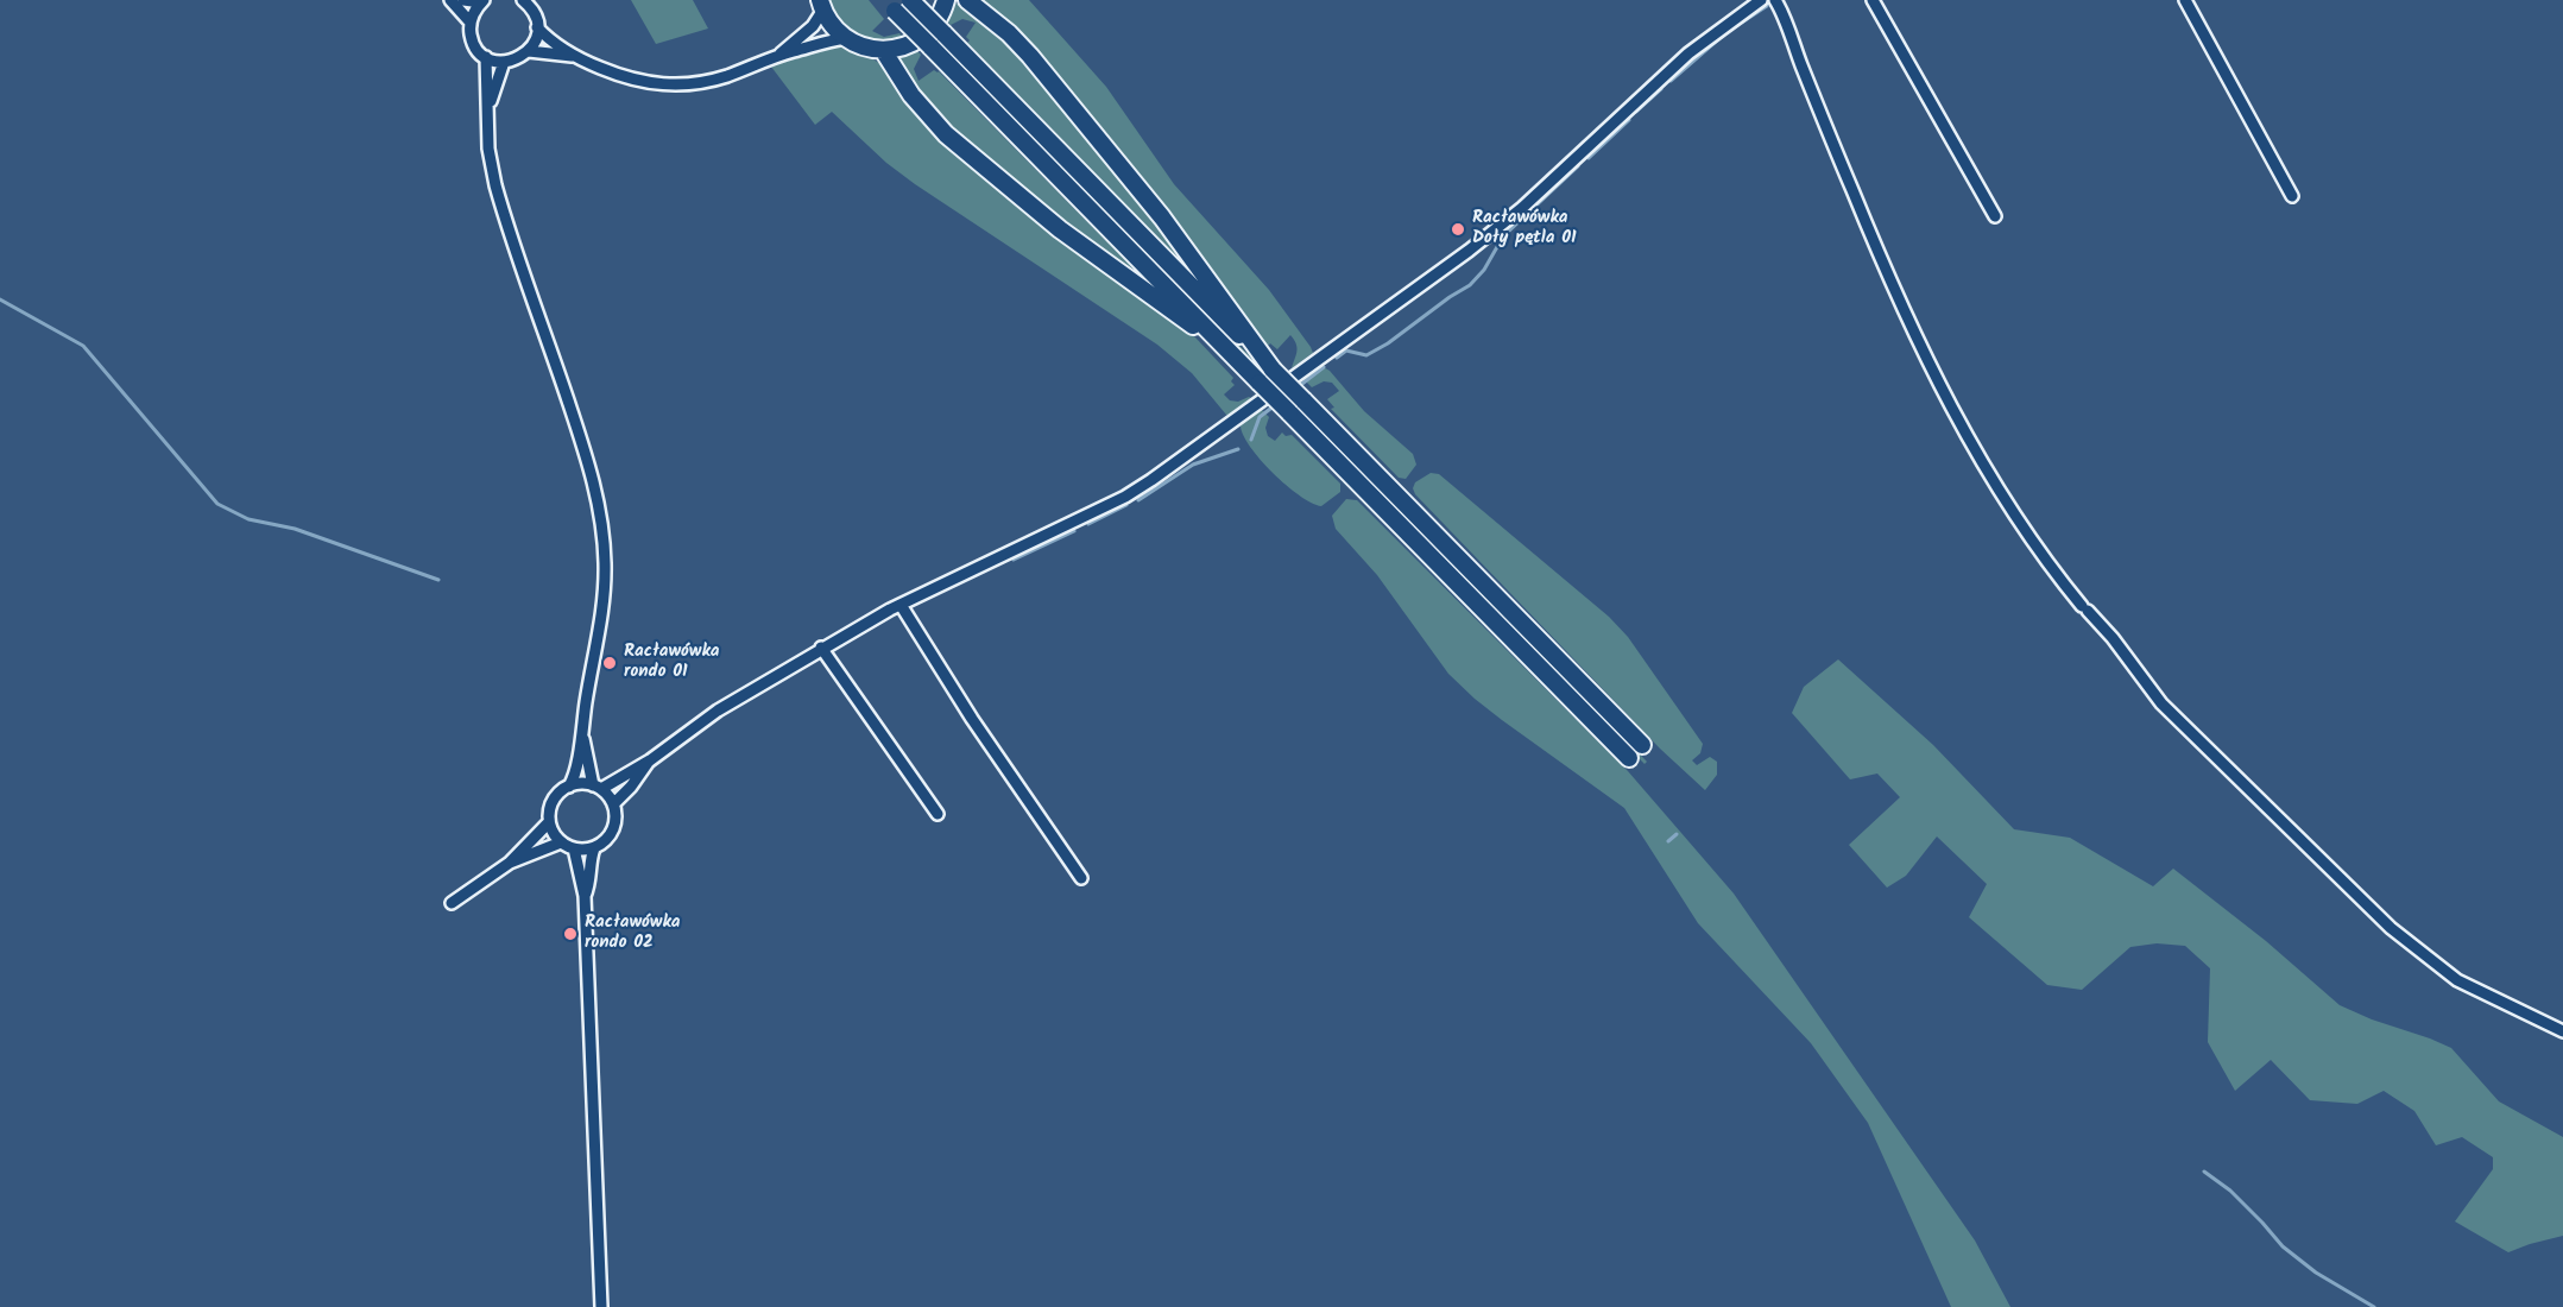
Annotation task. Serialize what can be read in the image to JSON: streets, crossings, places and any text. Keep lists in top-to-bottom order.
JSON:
{
  "places": ["Racławówka Doły pętla 01", "Racławówka rondo 01", "Racławówka rondo 02"]
}
